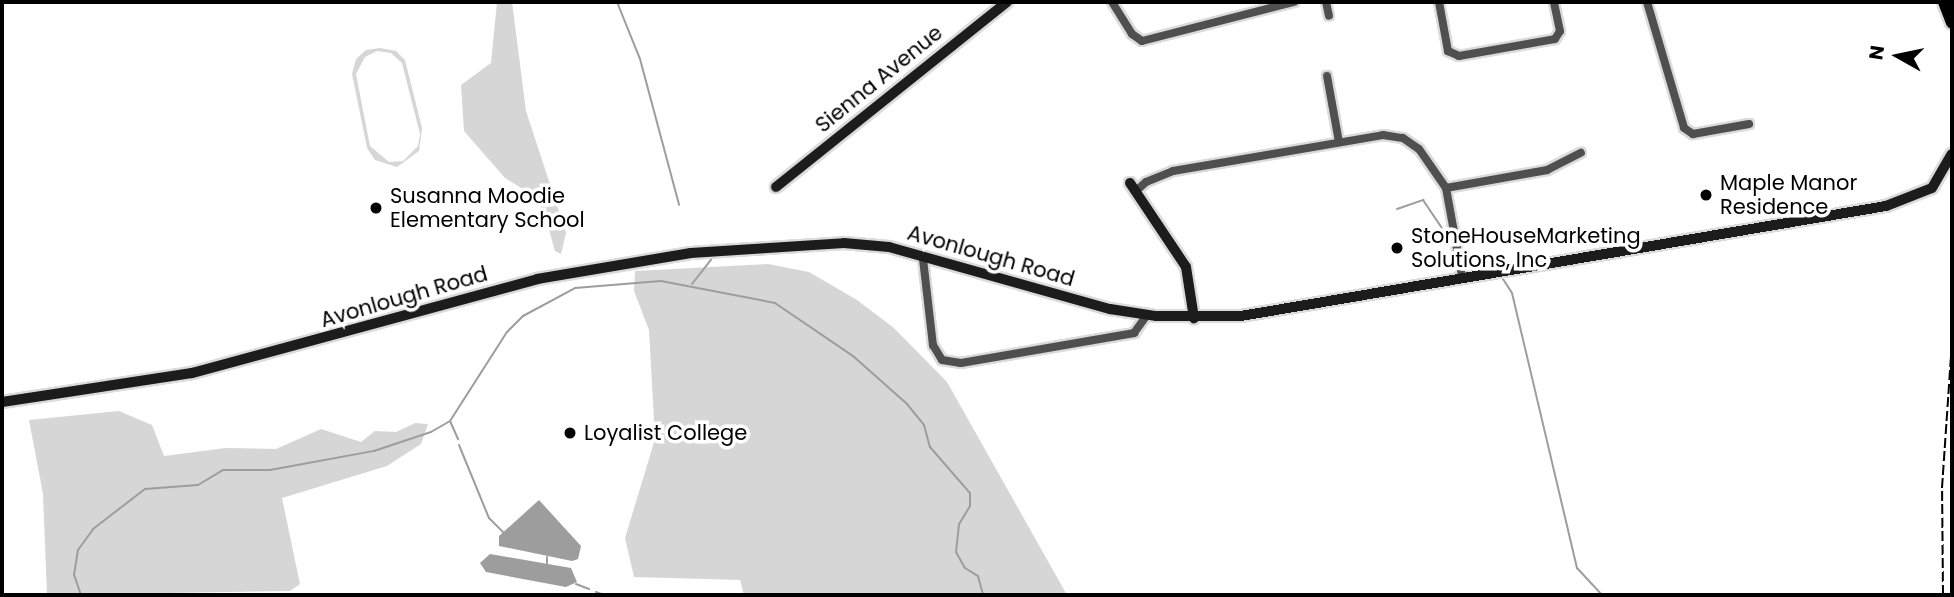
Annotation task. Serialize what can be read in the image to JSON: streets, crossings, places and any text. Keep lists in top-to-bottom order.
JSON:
{
  "streets": {
    "street": ["Sienna Avenue", "Avonlough Road"]
  },
  "places": [
    "Maple Manor Residence",
    "Susanna Moodie Elementary School",
    "StoneHouseMarketing Solutions, Inc",
    "Loyalist College"
  ],
  "north": "left"
}
